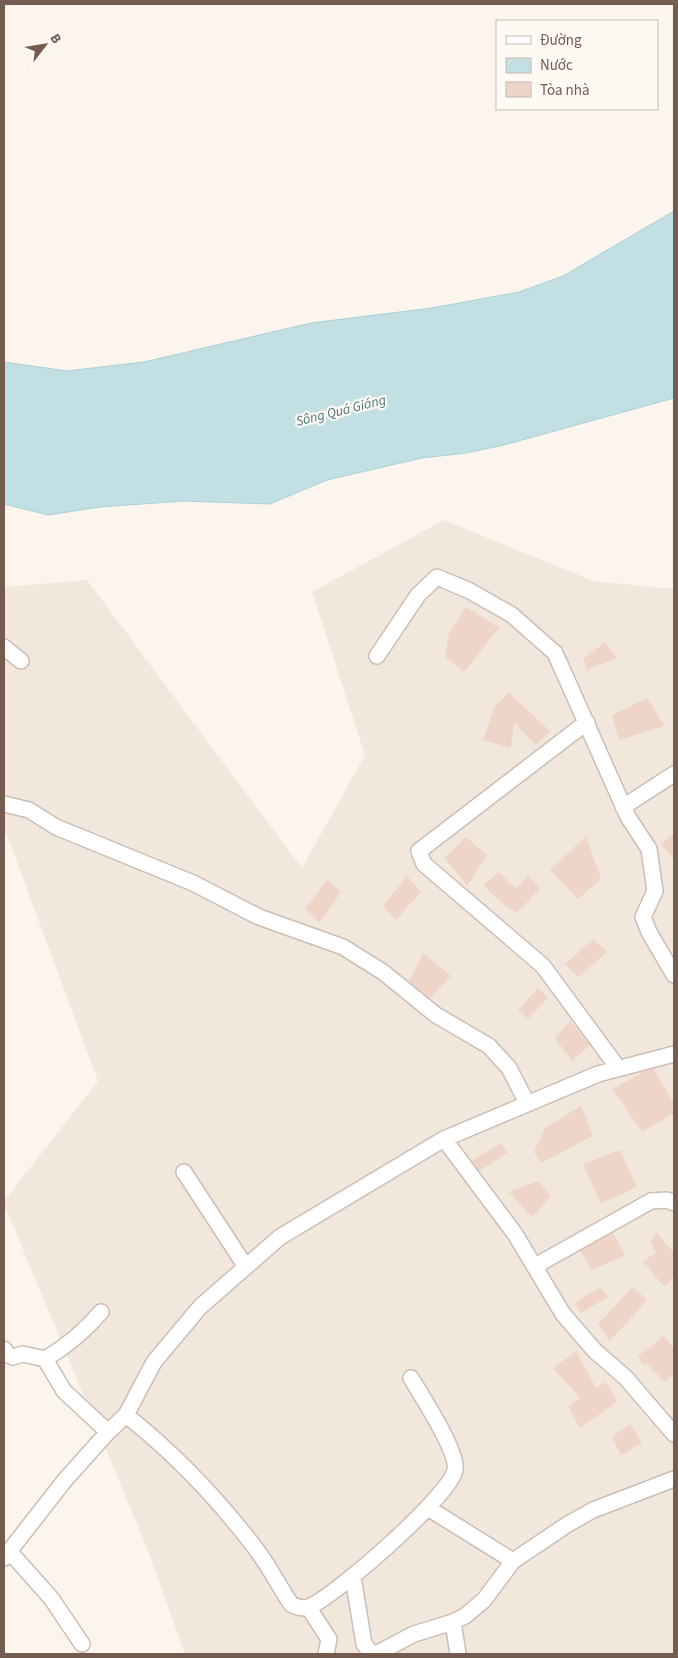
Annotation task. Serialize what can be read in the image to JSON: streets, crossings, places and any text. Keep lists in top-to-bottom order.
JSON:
{
  "water": ["Sông Quá Giáng"],
  "legend": ["Đường", "Nước", "Tòa nhà"],
  "north": "top right"
}
